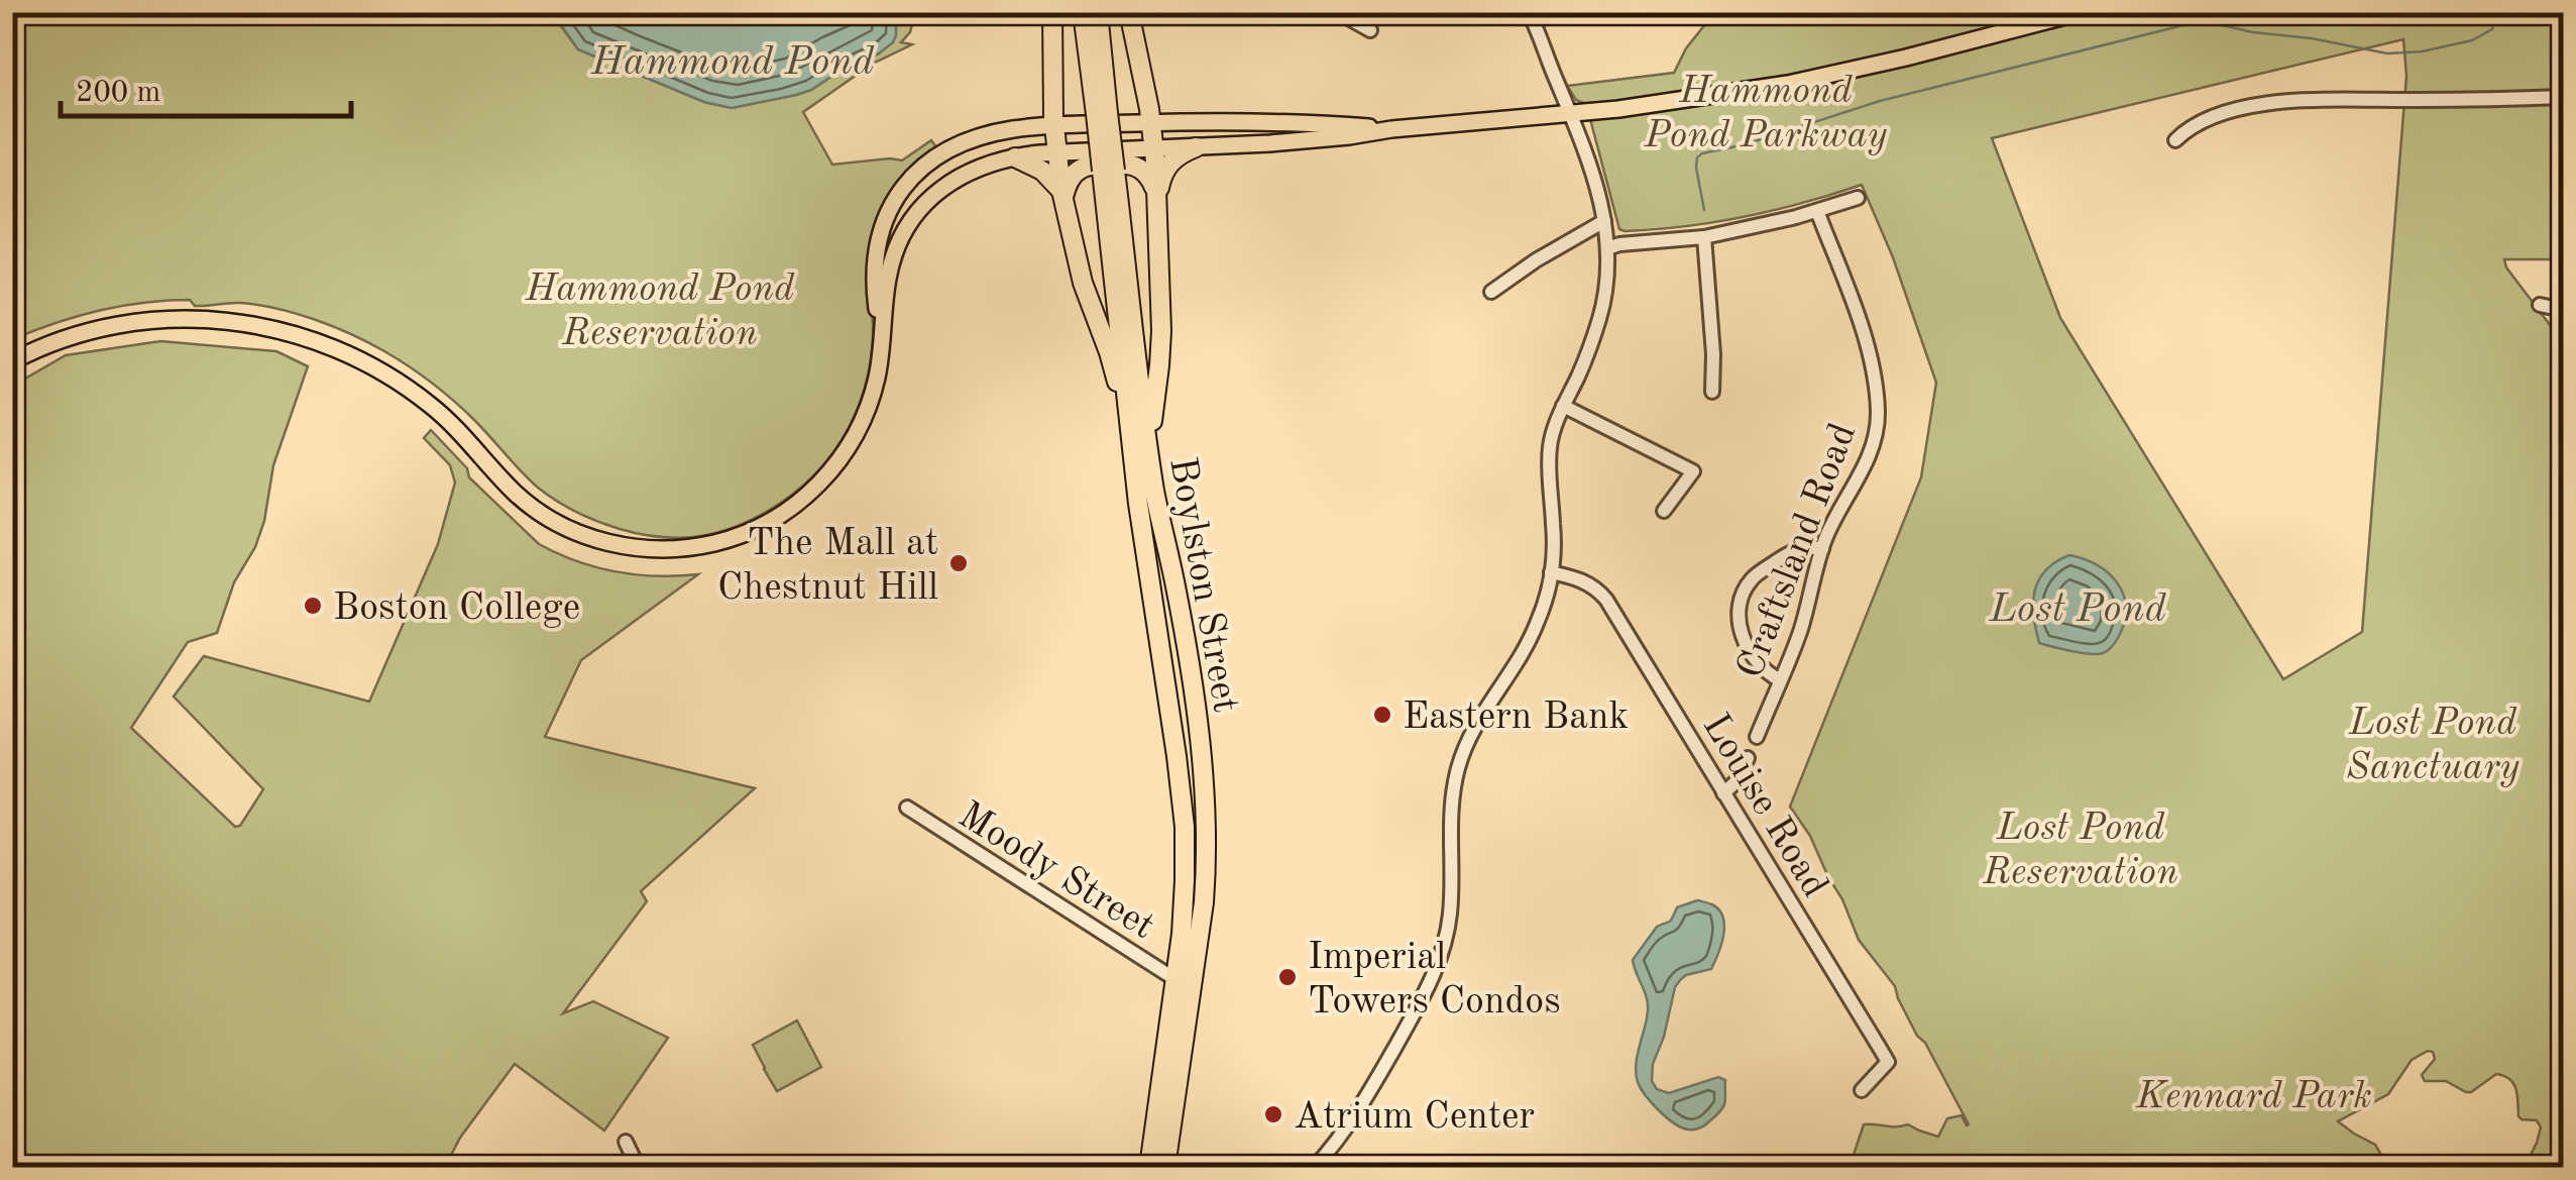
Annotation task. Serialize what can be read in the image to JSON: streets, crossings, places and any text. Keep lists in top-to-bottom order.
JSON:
{
  "streets": {
    "highway": ["Boylston Street"],
    "street": ["Craftsland Road", "Louise Road", "Moody Street"]
  },
  "crossings": [
    ["Boylston Street", "Moody Street"]
  ],
  "water": ["Hammond Pond", "Lost Pond"],
  "parks": [
    "Hammond Pond Parkway",
    "Hammond Pond Reservation",
    "Lost Pond Sanctuary",
    "Lost Pond Reservation",
    "Kennard Park"
  ],
  "places": [
    "The Mall at Chestnut Hill",
    "Boston College",
    "Eastern Bank",
    "Imperial Towers Condos",
    "Atrium Center"
  ],
  "scale_bar": "200 m"
}
